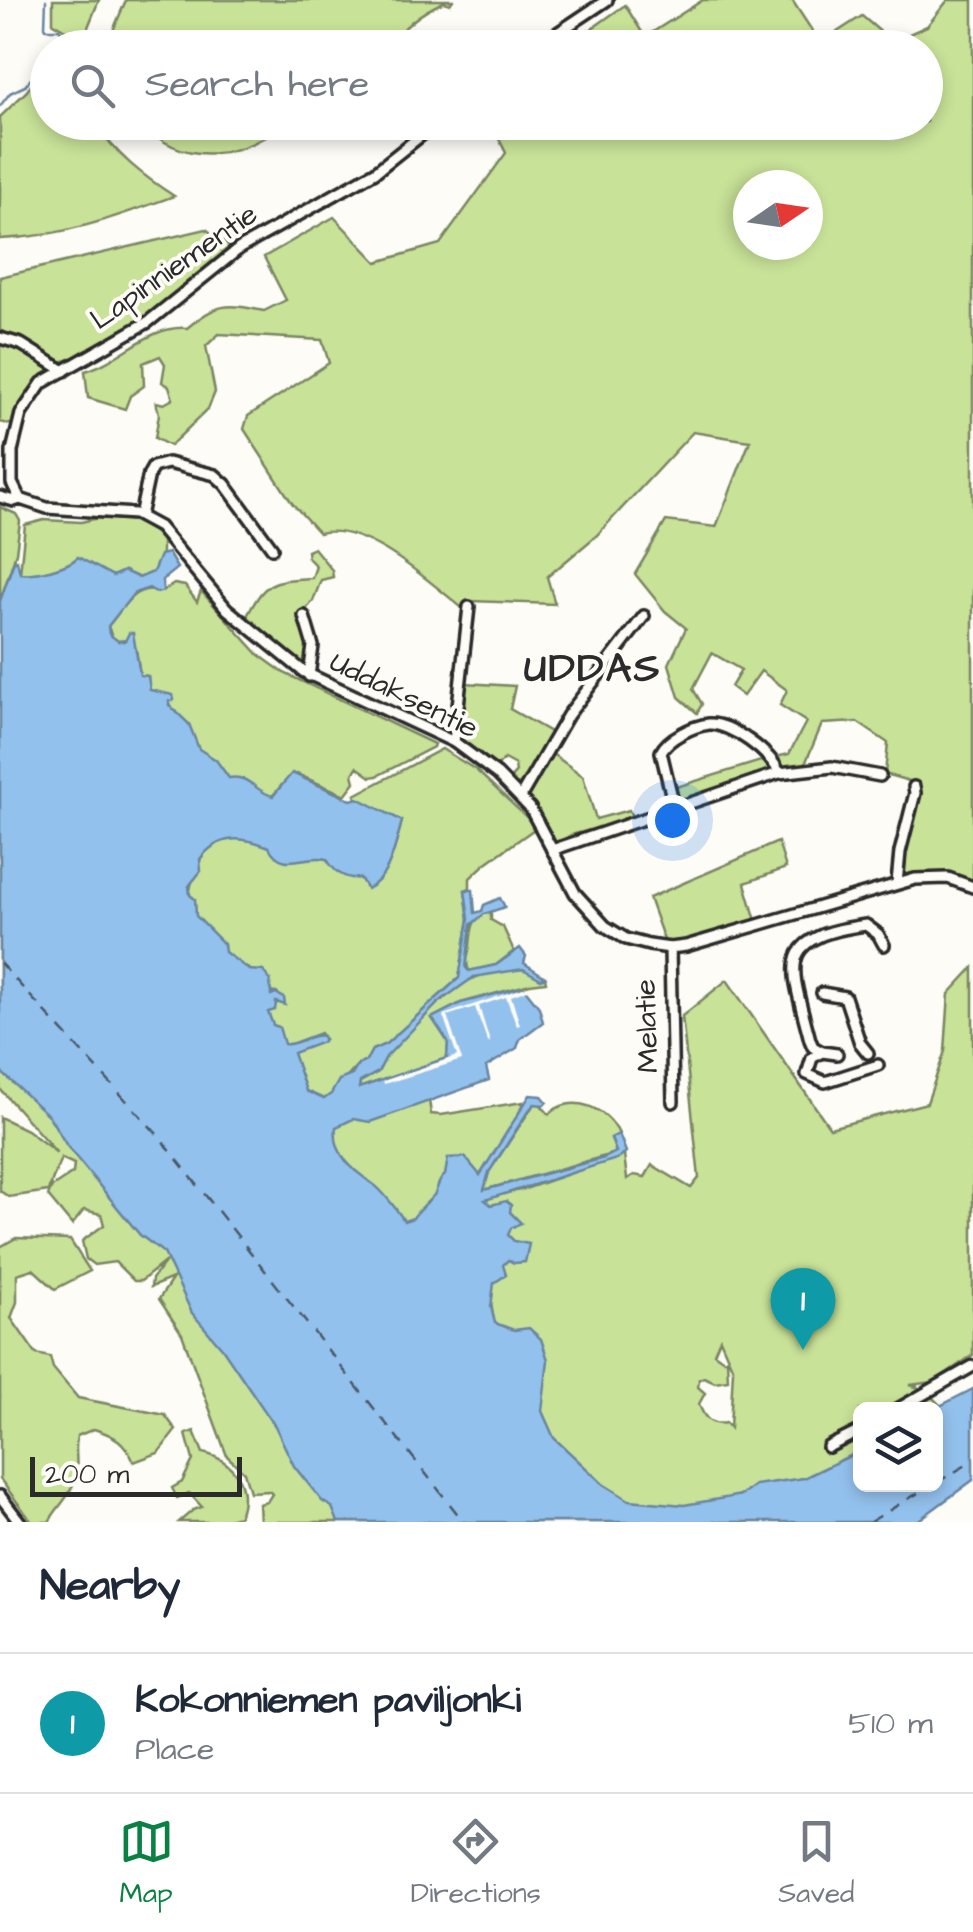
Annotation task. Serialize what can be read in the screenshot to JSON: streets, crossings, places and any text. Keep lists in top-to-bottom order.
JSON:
{
  "streets": {
    "street": ["Lapinniementie", "Uddaksentie", "Melatie"]
  },
  "crossings": [
    ["Uddaksentie", "Melatie"]
  ],
  "districts": ["UDDAS"],
  "scale_bar": "200 m",
  "north": "right",
  "page": {
    "search": "Search here",
    "pins": "1",
    "scale": "200 m",
    "heading": "Nearby",
    "list": [
      {
        "mark": "1",
        "name": "Kokonniemen paviljonki",
        "note": "Place",
        "value": "510 m"
      }
    ],
    "nav": ["Map", "Directions", "Saved"]
  }
}
